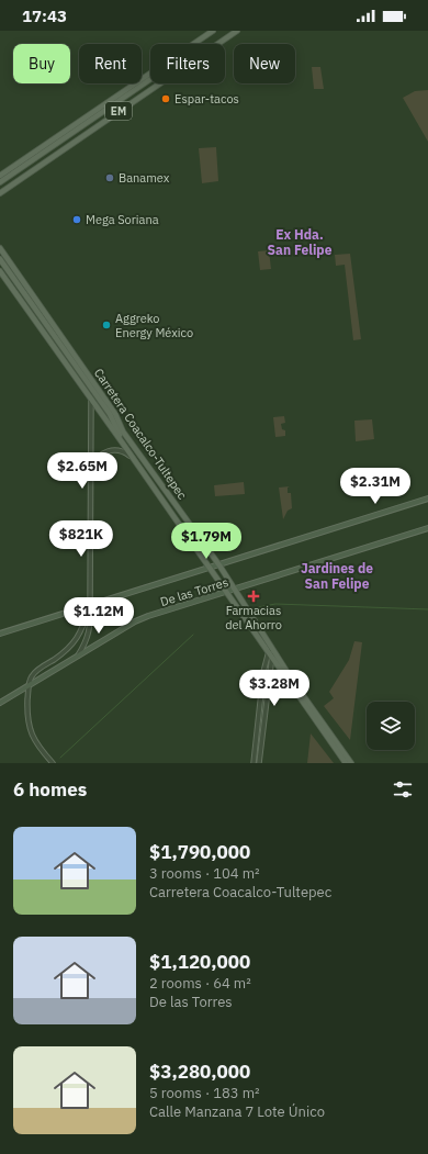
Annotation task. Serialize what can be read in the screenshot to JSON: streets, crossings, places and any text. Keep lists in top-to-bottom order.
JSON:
{
  "streets": {
    "main road": ["EM", "Carretera Coacalco-Tultepec", "De las Torres"]
  },
  "crossings": [
    ["Carretera Coacalco-Tultepec", "De las Torres"]
  ],
  "districts": ["Ex Hda. San Felipe", "Jardines de San Felipe"],
  "places": {
    "other": [
      "Espar-tacos",
      "Banamex",
      "Mega Soriana",
      "Aggreko Energy México"
    ],
    "health": ["Farmacias del Ahorro"]
  },
  "page": {
    "status": "17:43",
    "chip": [
      "Buy",
      "Rent",
      "Filters",
      "New"
    ],
    "price": [
      "$2.65M",
      "$2.31M",
      "$821K",
      "$1.79M",
      "$1.12M",
      "$3.28M"
    ],
    "heading": "6 homes",
    "list": [
      {
        "name": "$1,790,000",
        "note": "3 rooms · 104 m² · Carretera Coacalco-Tultepec"
      },
      {
        "name": "$1,120,000",
        "note": "2 rooms · 64 m² · De las Torres"
      },
      {
        "name": "$3,280,000",
        "note": "5 rooms · 183 m² · Calle Manzana 7 Lote Único"
      }
    ]
  }
}
